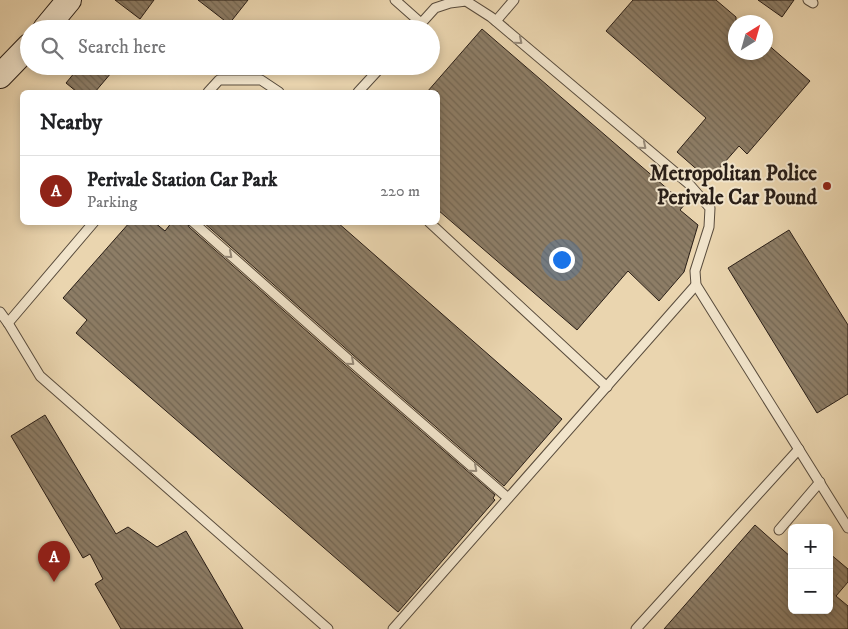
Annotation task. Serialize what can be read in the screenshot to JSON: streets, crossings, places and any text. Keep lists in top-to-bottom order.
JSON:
{
  "places": ["Metropolitan Police Perivale Car Pound"],
  "north": "top right",
  "page": {
    "search": "Search here",
    "heading": "Nearby",
    "list": [
      {
        "mark": "A",
        "name": "Perivale Station Car Park",
        "note": "Parking",
        "value": "220 m"
      }
    ],
    "map_buttons": ["+", "−"],
    "pins": "A"
  }
}
